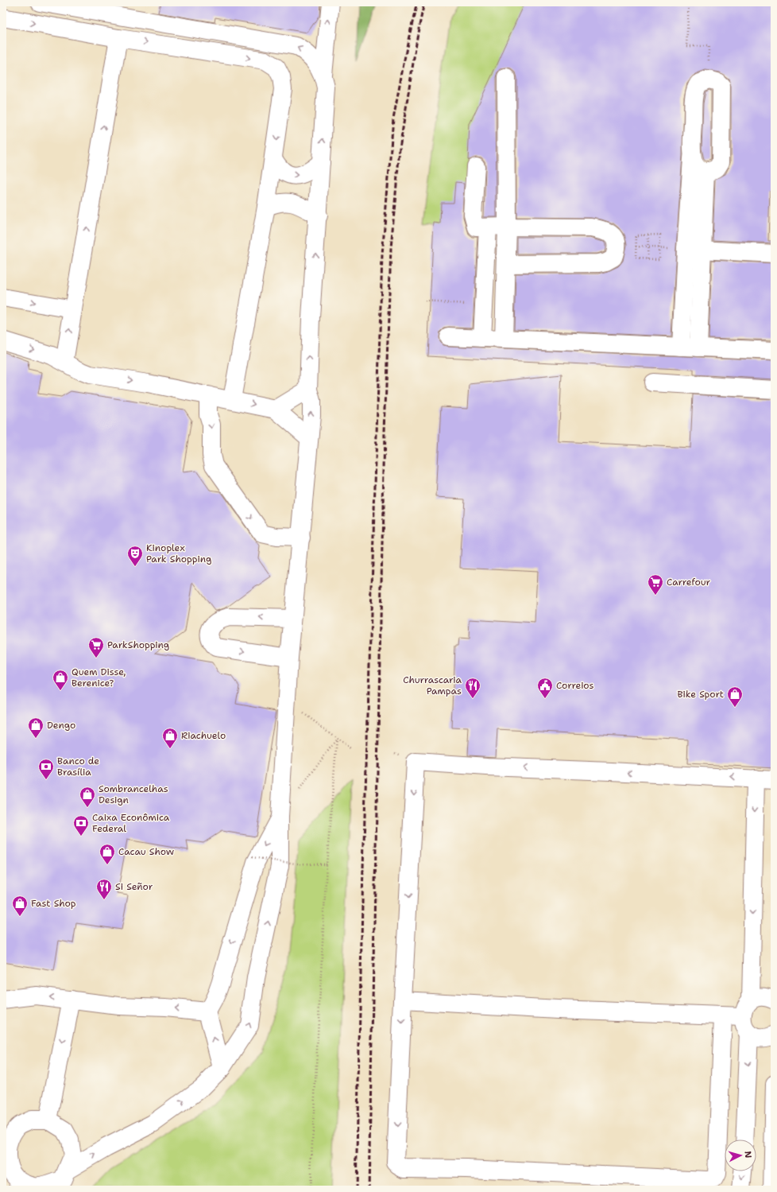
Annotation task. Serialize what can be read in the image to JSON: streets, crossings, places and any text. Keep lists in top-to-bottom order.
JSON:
{
  "places": {
    "theatre": ["Kinoplex Park Shopping"],
    "supermarket": ["Carrefour", "ParkShopping"],
    "shop": [
      "Quem Disse, Berenice?",
      "Bike Sport",
      "Dengo",
      "Riachuelo",
      "Sombrancelhas Design",
      "Cacau Show",
      "Fast Shop"
    ],
    "restaurant": ["Churrascaria Pampas", "Si Señor"],
    "public building": ["Correios"],
    "bank": ["Banco de Brasília", "Caixa Econômica Federal"]
  },
  "north": "right"
}
